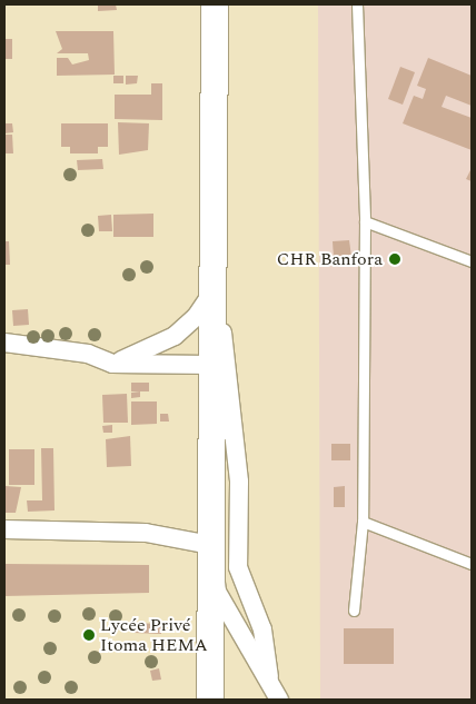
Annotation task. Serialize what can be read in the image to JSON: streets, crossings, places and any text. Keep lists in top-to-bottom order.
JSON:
{
  "places": ["CHR Banfora", "Lycée Privé Itoma HEMA"]
}
